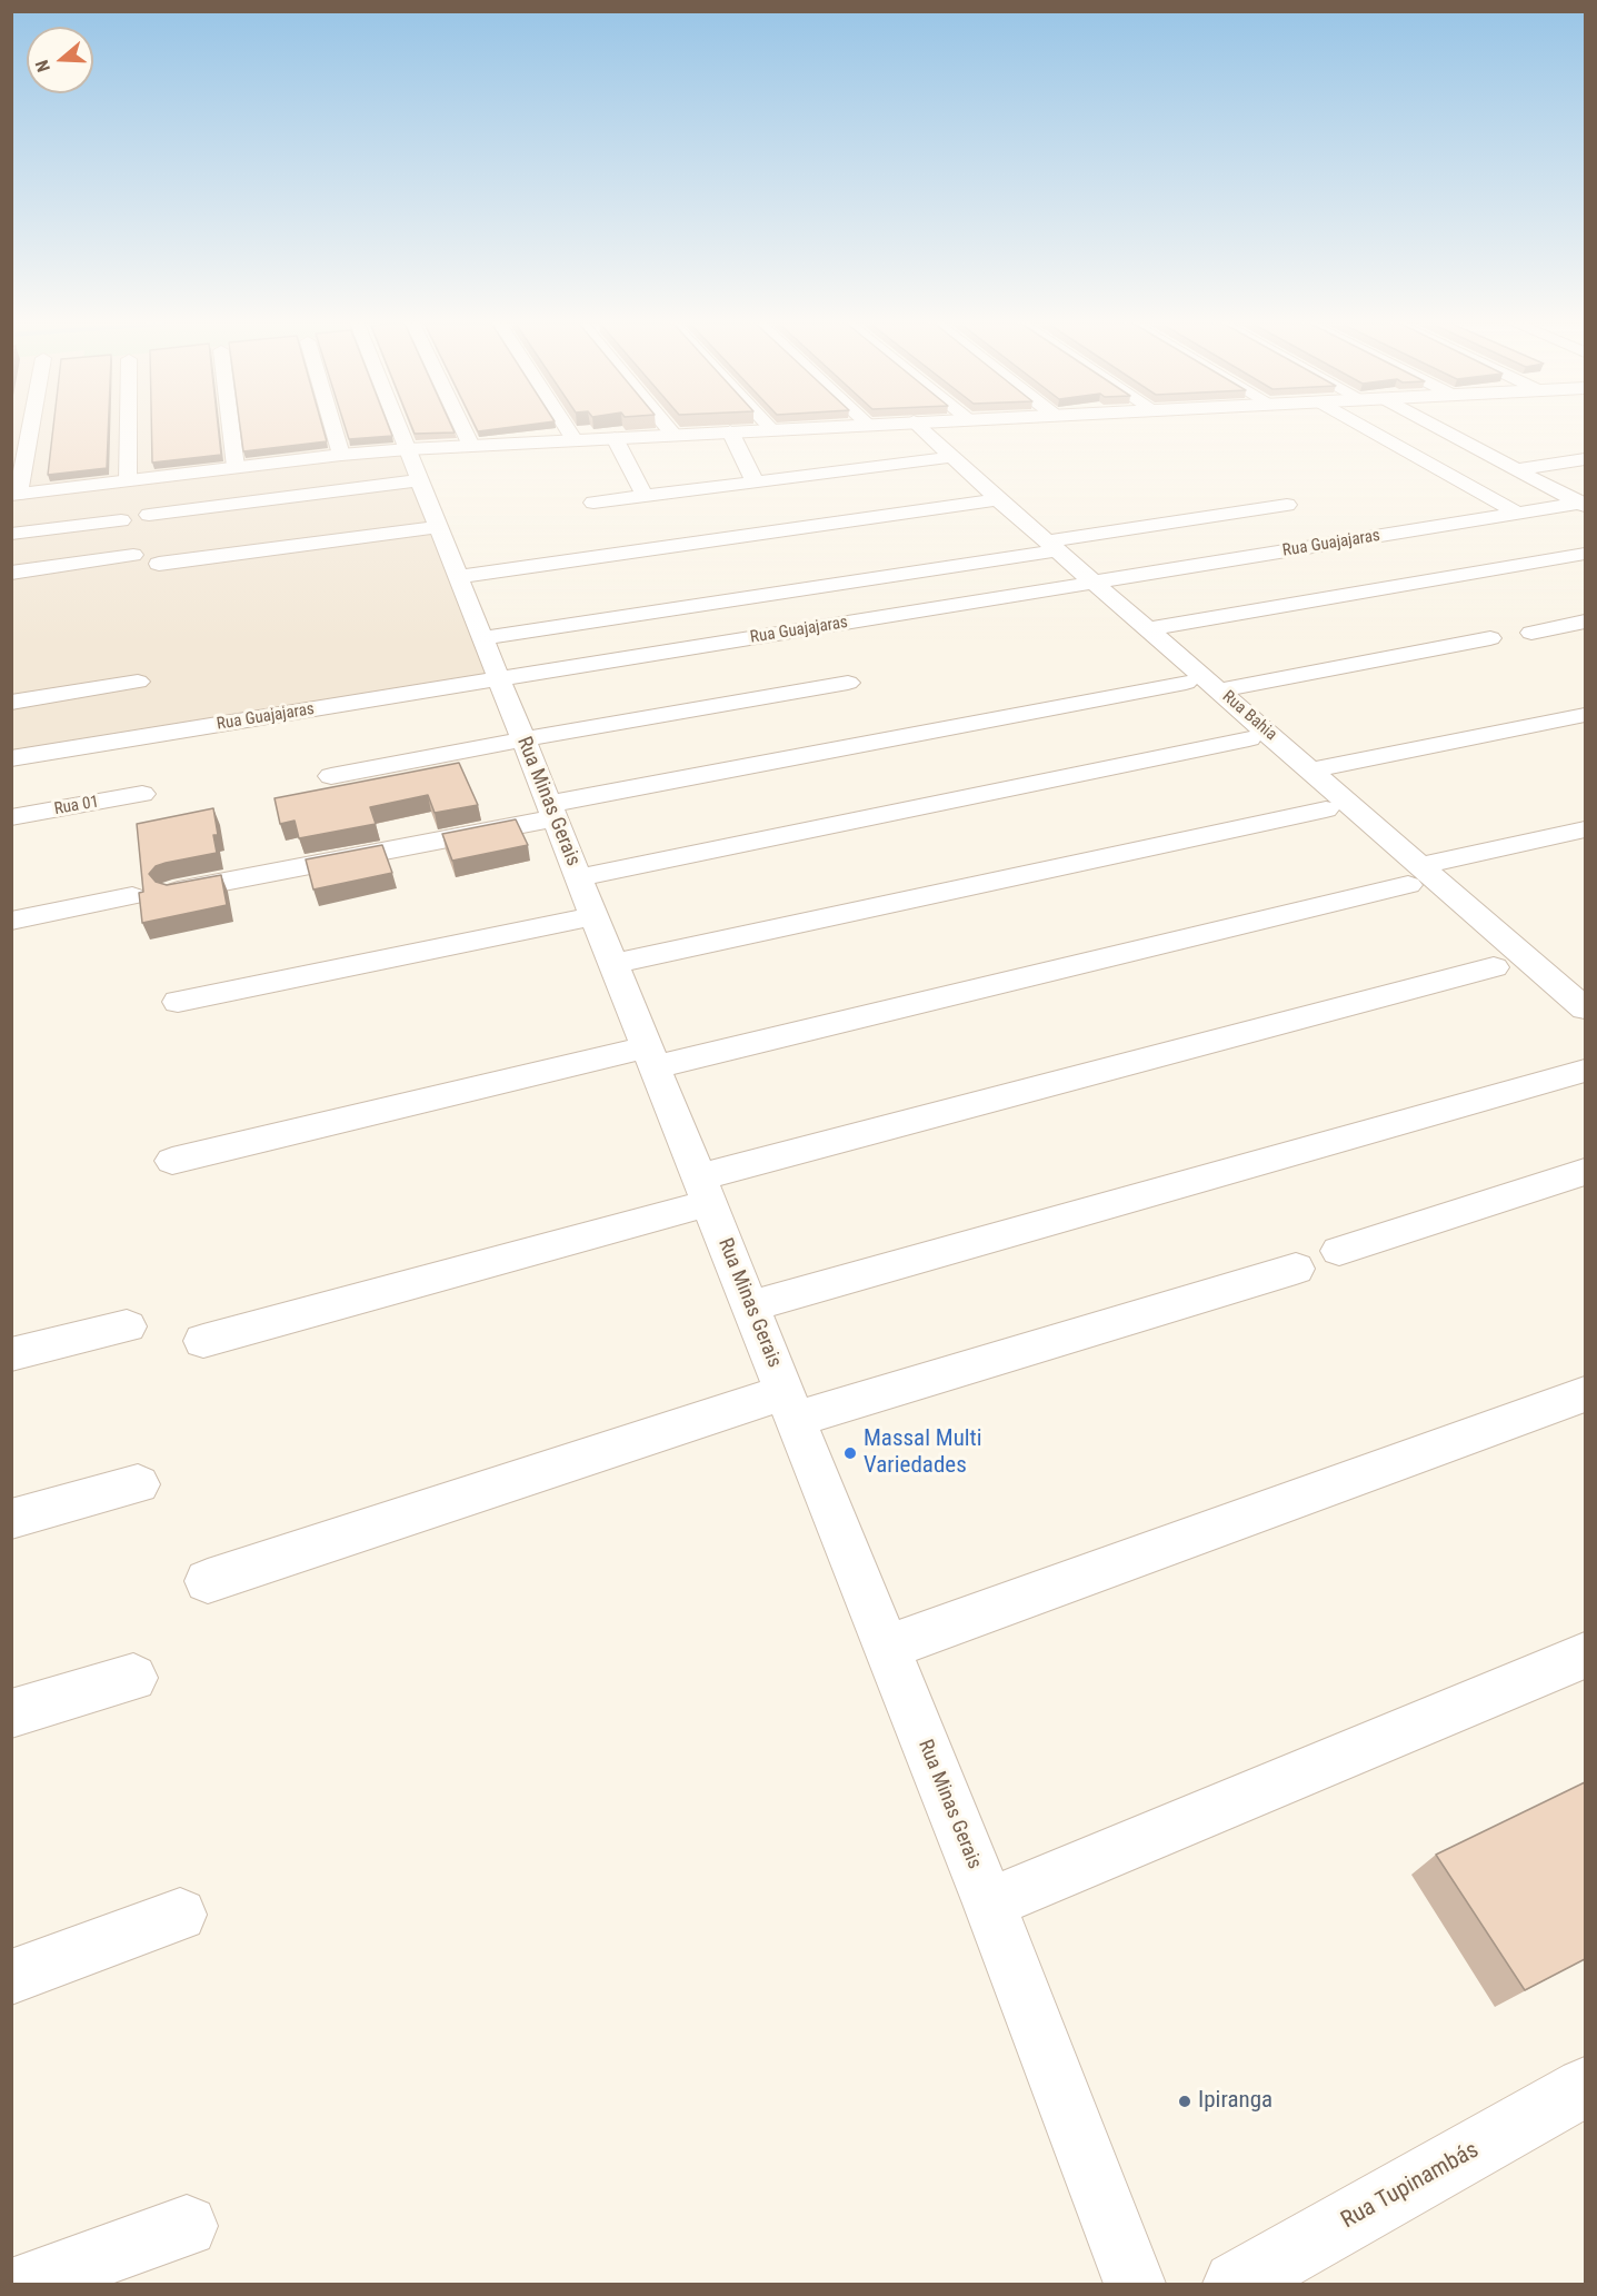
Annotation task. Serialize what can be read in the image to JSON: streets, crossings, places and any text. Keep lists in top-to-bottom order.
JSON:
{
  "streets": {
    "street": [
      "Rua Guajajaras",
      "Rua Bahia",
      "Rua Minas Gerais",
      "Rua 01",
      "Rua Tupinambás"
    ]
  },
  "crossings": [
    ["Rua Guajajaras", "Rua Bahia"],
    ["Rua Guajajaras", "Rua Minas Gerais"]
  ],
  "places": ["Massal Multi Variedades", "Ipiranga"],
  "north": "left"
}
